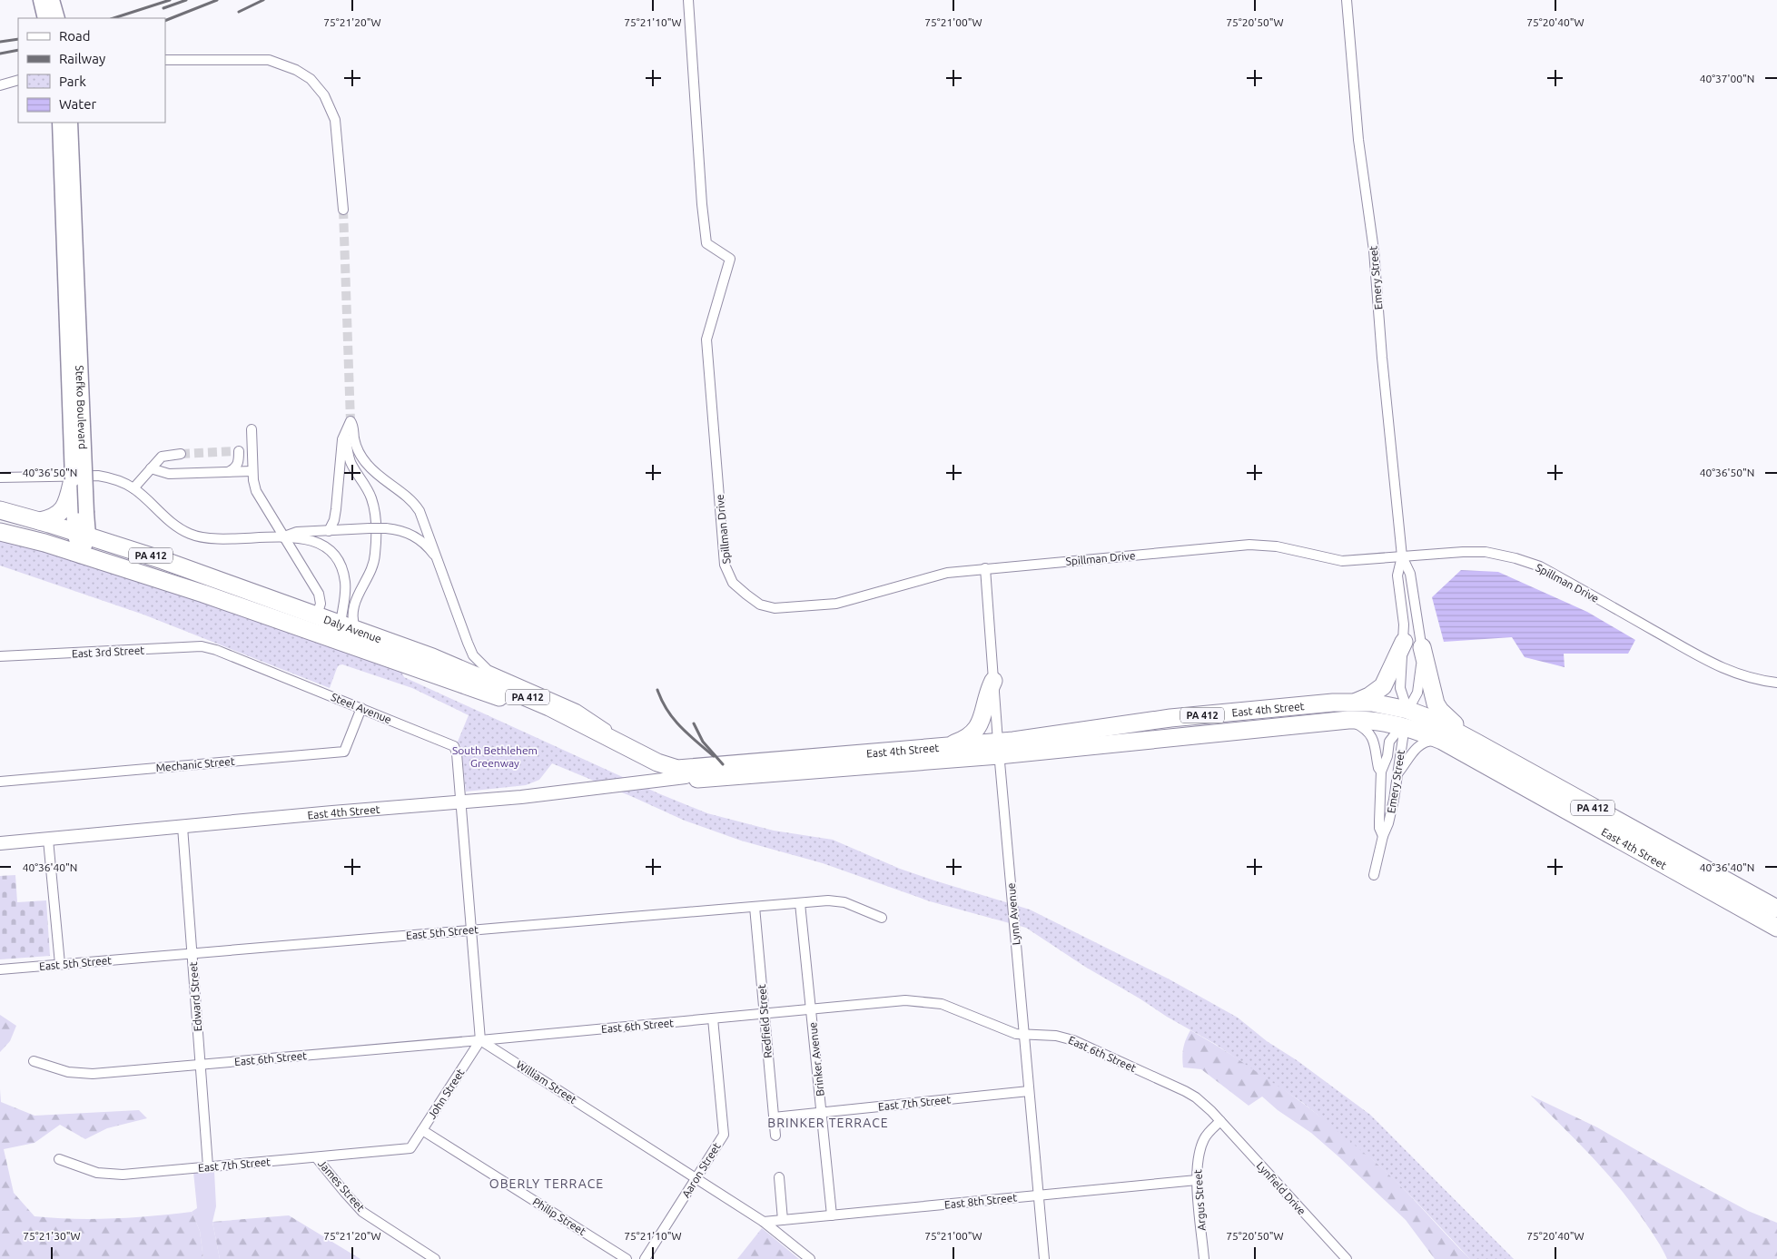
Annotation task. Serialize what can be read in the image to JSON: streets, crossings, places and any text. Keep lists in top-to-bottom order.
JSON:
{
  "streets": {
    "highway": ["PA 412", "Daly Avenue", "East 4th Street"],
    "main road": ["Stefko Boulevard"],
    "street": [
      "Emery Street",
      "Spillman Drive",
      "East 3rd Street",
      "Steel Avenue",
      "Mechanic Street",
      "Lynn Avenue",
      "East 5th Street",
      "Edward Street",
      "Redfield Street",
      "East 6th Street",
      "Brinker Avenue",
      "William Street",
      "John Street",
      "East 7th Street",
      "Aaron Street",
      "James Street",
      "Lynfield Drive",
      "Argus Street",
      "East 8th Street",
      "Philip Street"
    ]
  },
  "crossings": [
    ["Emery Street", "Spillman Drive"],
    ["Emery Street", "East 4th Street"],
    ["Stefko Boulevard", "Daly Avenue"],
    ["Spillman Drive", "Lynn Avenue"],
    ["Daly Avenue", "East 4th Street"],
    ["East 3rd Street", "Steel Avenue"],
    ["Steel Avenue", "East 4th Street"],
    ["Steel Avenue", "Mechanic Street"],
    ["East 4th Street", "Lynn Avenue"],
    ["East 4th Street", "Edward Street"],
    ["Lynn Avenue", "East 6th Street"],
    ["Lynn Avenue", "East 7th Street"],
    ["Lynn Avenue", "East 8th Street"],
    ["East 5th Street", "Edward Street"],
    ["East 5th Street", "Redfield Street"],
    ["East 5th Street", "Brinker Avenue"],
    ["Edward Street", "East 6th Street"],
    ["Edward Street", "East 7th Street"],
    ["Redfield Street", "East 6th Street"],
    ["Redfield Street", "East 7th Street"],
    ["East 6th Street", "Brinker Avenue"],
    ["East 6th Street", "William Street"],
    ["East 6th Street", "John Street"],
    ["East 6th Street", "Aaron Street"],
    ["East 6th Street", "Lynfield Drive"],
    ["East 6th Street", "Argus Street"],
    ["Brinker Avenue", "East 7th Street"],
    ["Brinker Avenue", "East 8th Street"],
    ["William Street", "John Street"],
    ["William Street", "Aaron Street"],
    ["William Street", "East 8th Street"],
    ["John Street", "East 7th Street"],
    ["John Street", "Philip Street"],
    ["East 7th Street", "James Street"],
    ["Lynfield Drive", "Argus Street"],
    ["Argus Street", "East 8th Street"]
  ],
  "districts": ["BRINKER TERRACE", "OBERLY TERRACE"],
  "parks": ["South Bethlehem Greenway"],
  "legend": [
    "Road",
    "Railway",
    "Park",
    "Water"
  ],
  "coordinates": [
    "75°21'20\"W",
    "75°21'10\"W",
    "75°21'00\"W",
    "75°20'50\"W",
    "75°20'40\"W",
    "40°37'00\"N",
    "40°36'50\"N",
    "40°36'40\"N",
    "75°21'30\"W"
  ]
}
